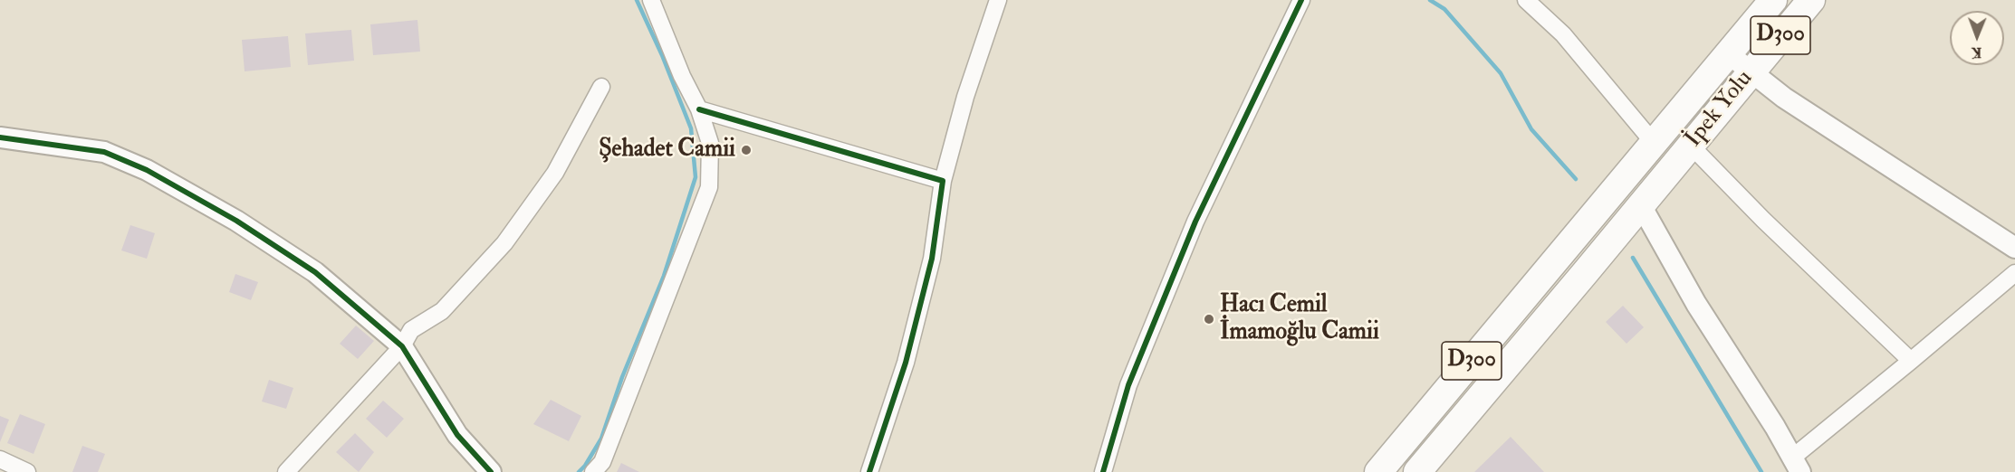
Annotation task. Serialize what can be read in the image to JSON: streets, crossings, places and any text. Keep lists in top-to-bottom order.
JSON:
{
  "streets": {
    "highway": ["D300", "İpek Yolu"]
  },
  "crossings": [
    ["D300", "İpek Yolu"]
  ],
  "places": ["Şehadet Camii", "Hacı Cemil İmamoğlu Camii"],
  "north": "bottom"
}
